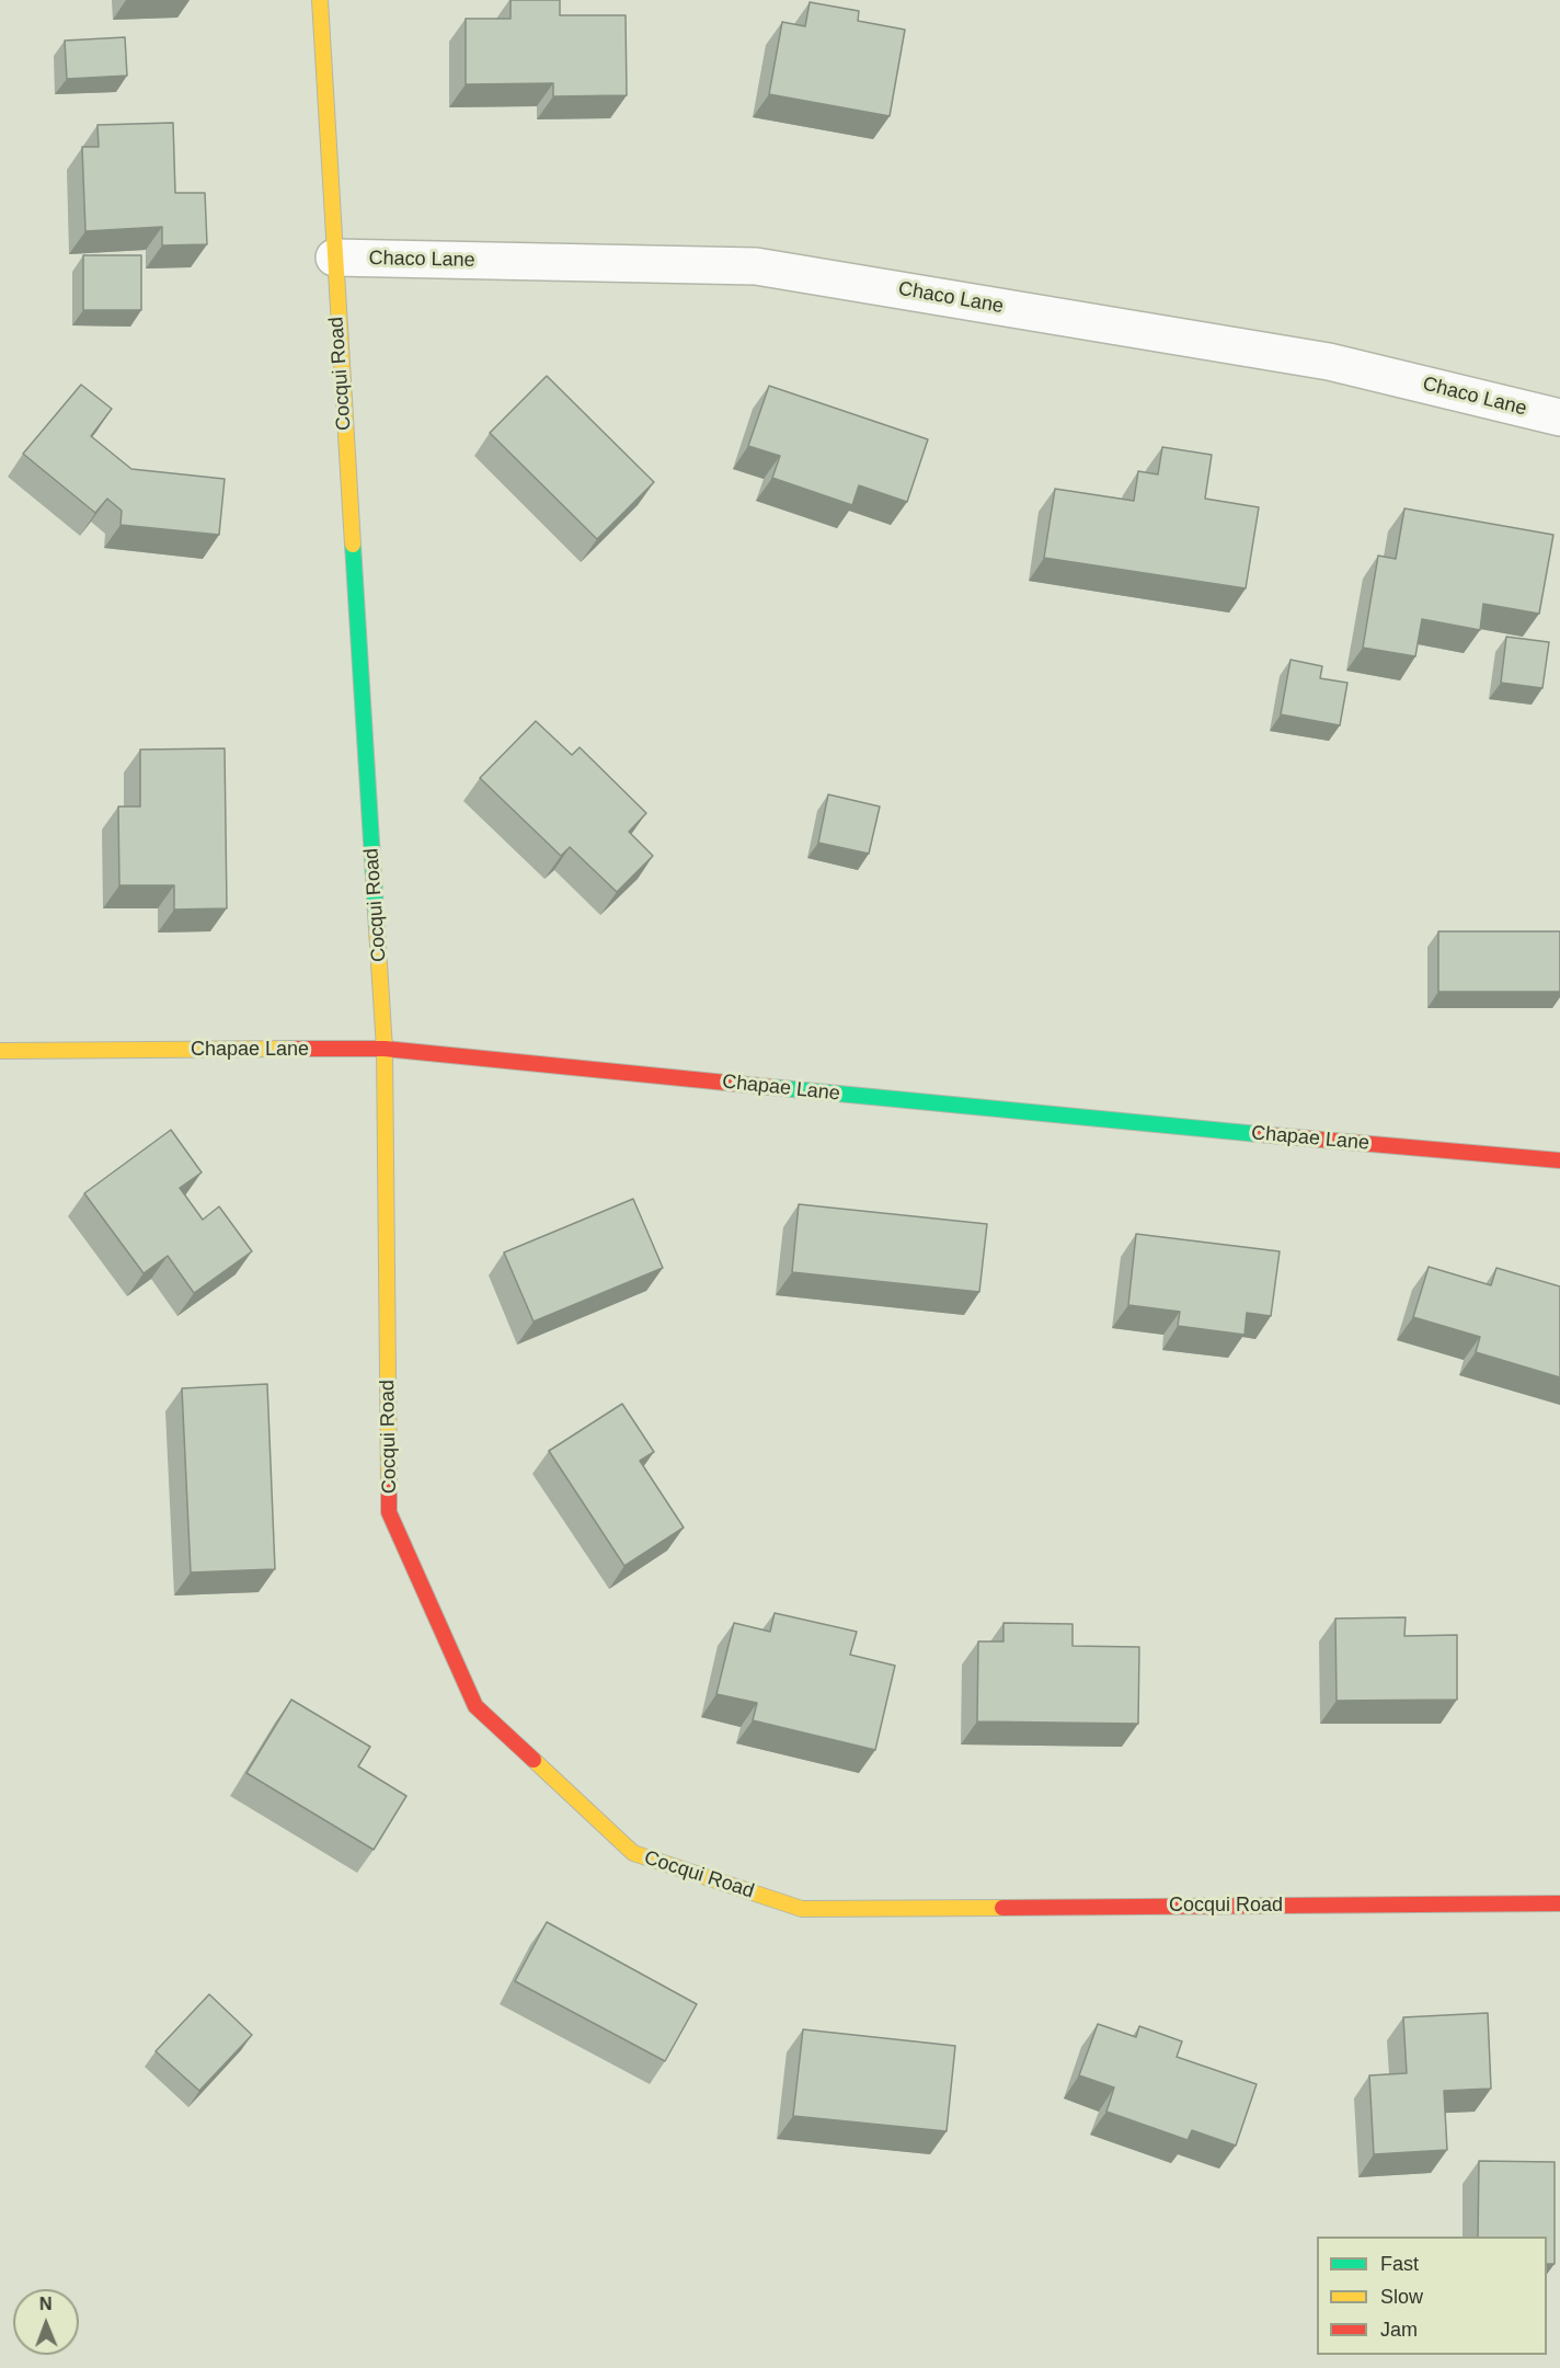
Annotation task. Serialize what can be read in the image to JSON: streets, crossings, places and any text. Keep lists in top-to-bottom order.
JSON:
{
  "streets": {
    "street": ["Chaco Lane", "Cocqui Road", "Chapae Lane"]
  },
  "crossings": [
    ["Chaco Lane", "Cocqui Road"],
    ["Cocqui Road", "Chapae Lane"]
  ],
  "legend": ["Fast", "Slow", "Jam"],
  "north": "top"
}
